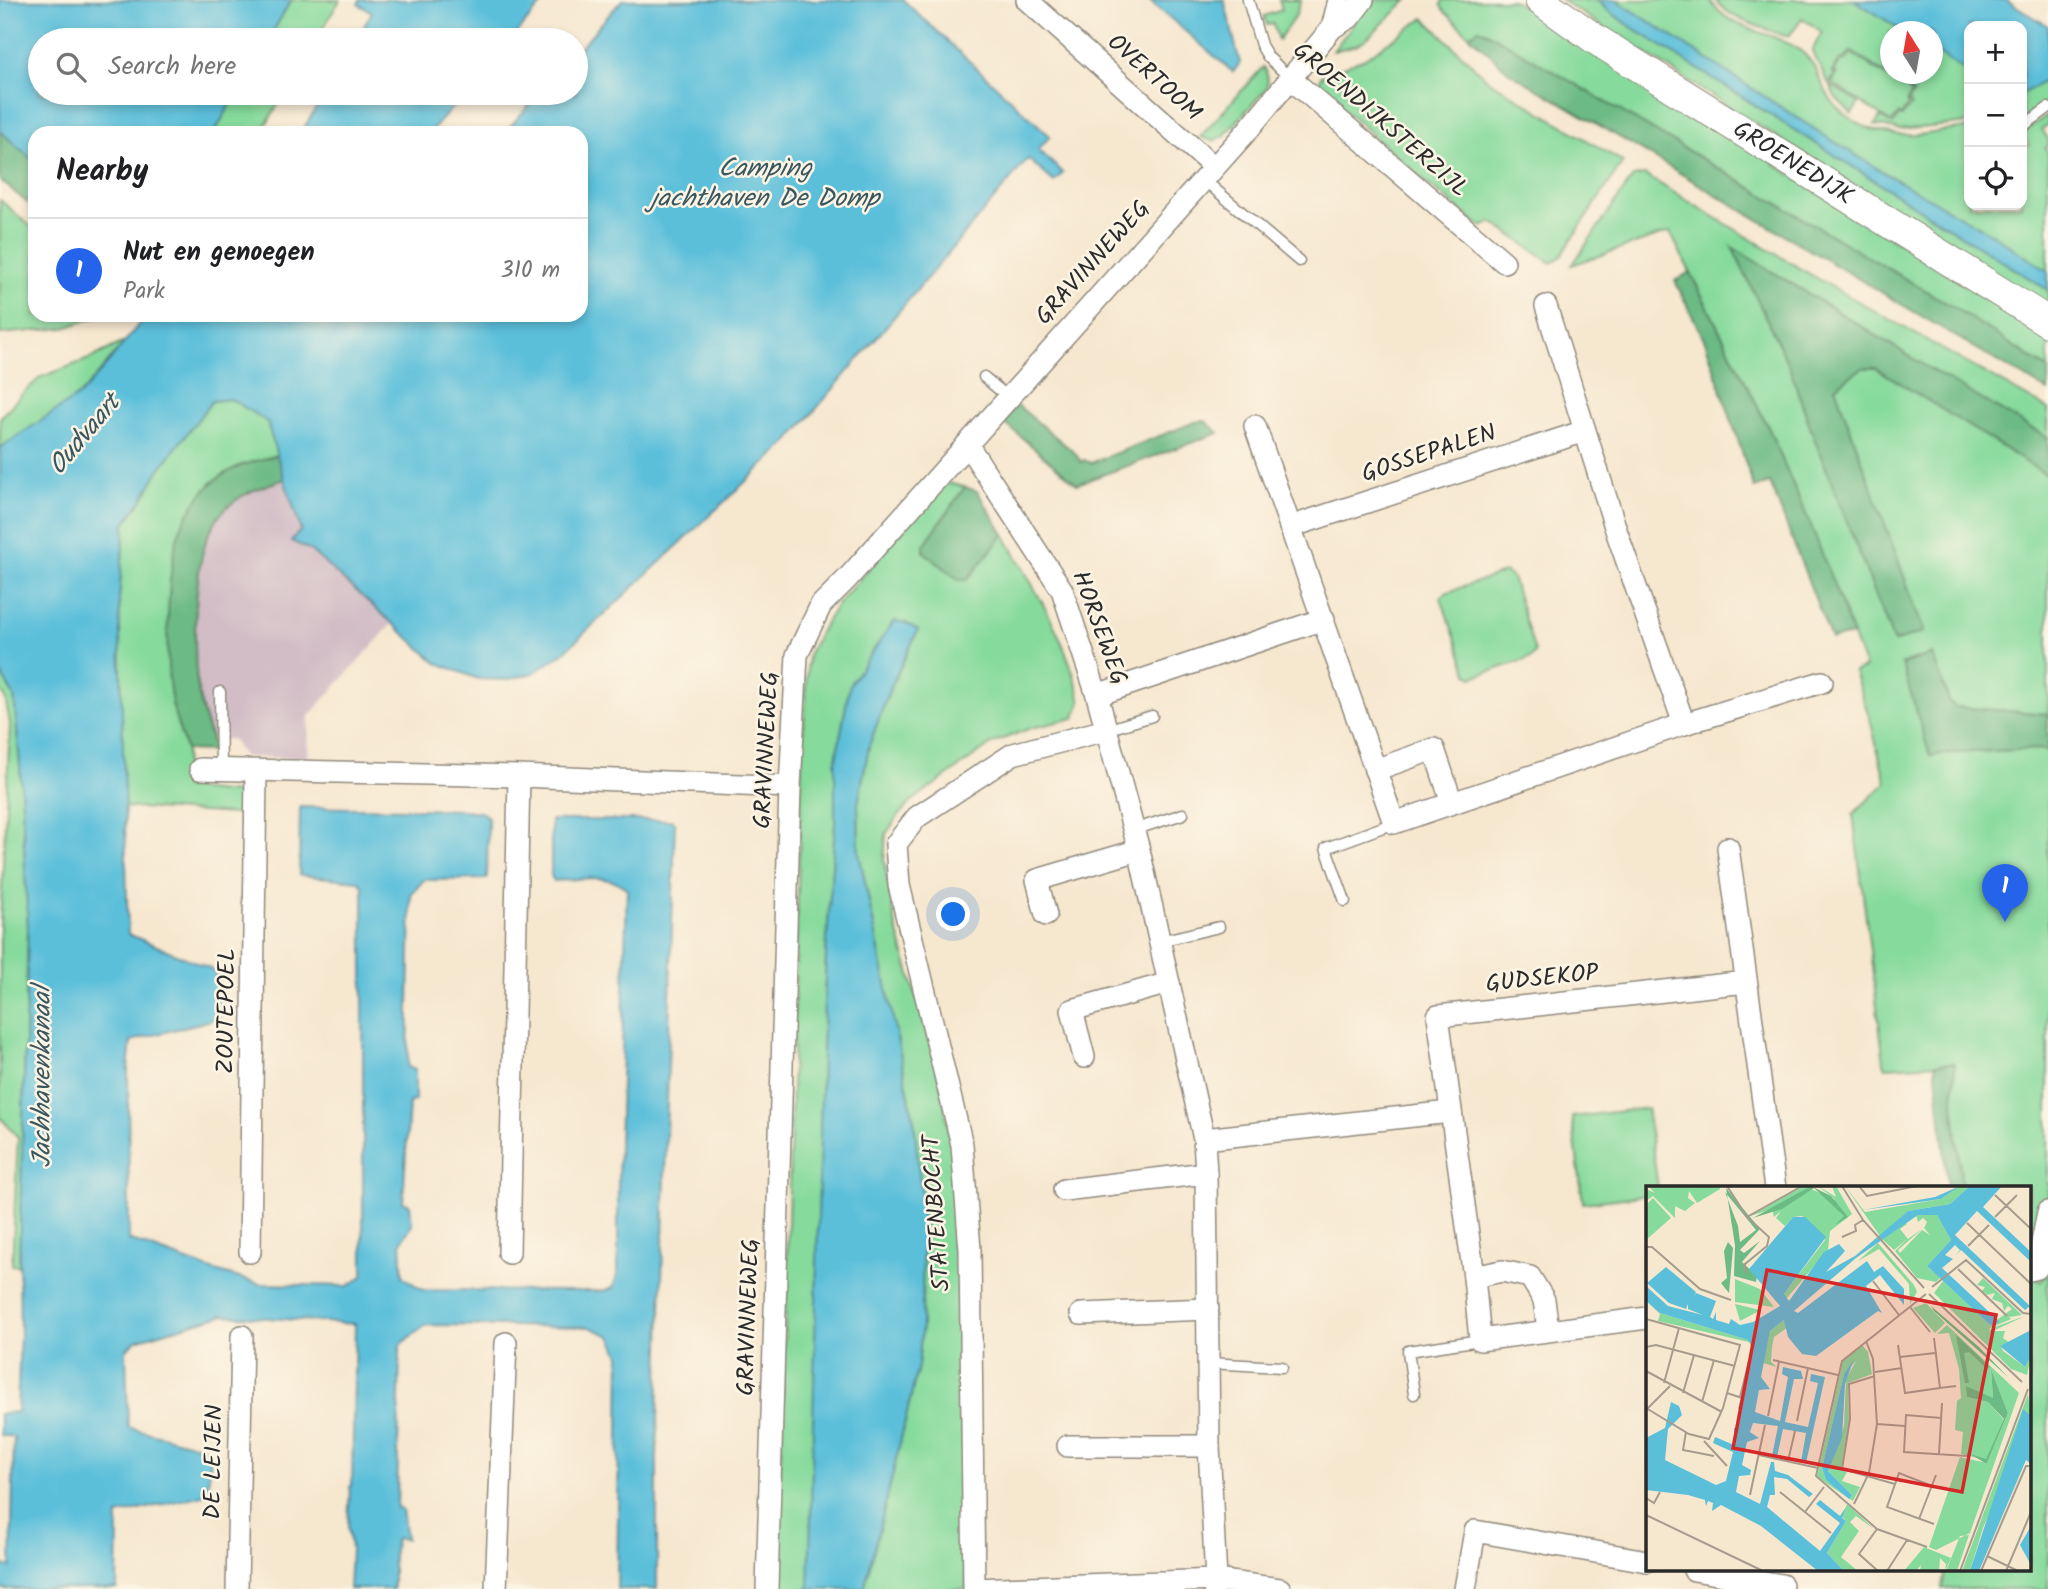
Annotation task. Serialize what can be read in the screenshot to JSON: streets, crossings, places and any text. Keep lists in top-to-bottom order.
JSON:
{
  "streets": {
    "main road": ["GROENEDIJK"],
    "street": [
      "OVERTOOM",
      "GROENDIJKSTERZIJL",
      "GRAVINNEWEG",
      "GOSSEPALEN",
      "HORSEWEG",
      "GUDSEKOP",
      "ZOUTEPOEL",
      "STATENBOCHT",
      "DE LEIJEN"
    ]
  },
  "crossings": [
    ["OVERTOOM", "GRAVINNEWEG"],
    ["GROENDIJKSTERZIJL", "GRAVINNEWEG"],
    ["GRAVINNEWEG", "HORSEWEG"],
    ["HORSEWEG", "STATENBOCHT"]
  ],
  "water": ["Camping jachthaven De Domp", "Oudvaart", "Jachhavenkanaal"],
  "north": "top",
  "page": {
    "map_buttons": ["+", "−"],
    "search": "Search here",
    "heading": "Nearby",
    "list": [
      {
        "mark": "1",
        "name": "Nut en genoegen",
        "note": "Park",
        "value": "310 m"
      }
    ],
    "pins": "1"
  }
}
